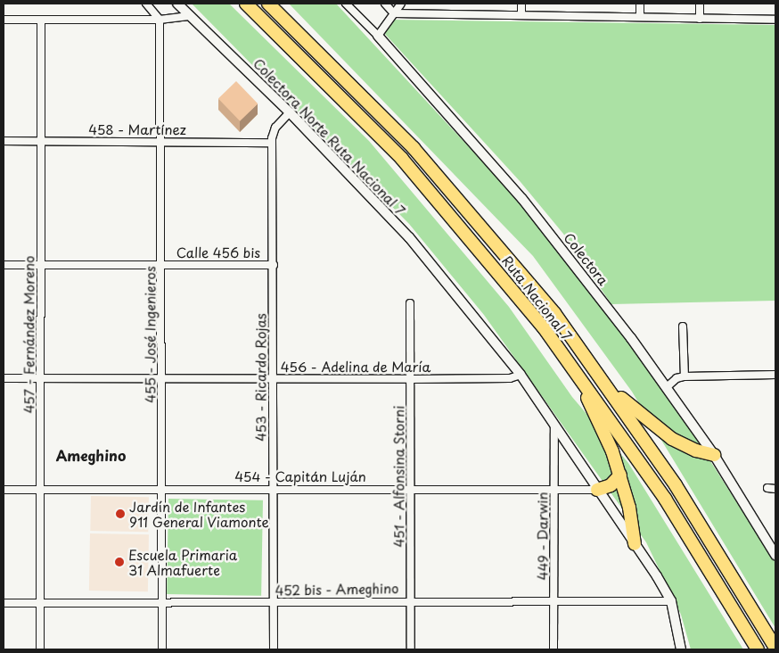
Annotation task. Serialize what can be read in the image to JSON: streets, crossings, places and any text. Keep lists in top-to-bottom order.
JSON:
{
  "streets": {
    "highway": ["Ruta Nacional 7"],
    "street": [
      "458 - Martínez",
      "Colectora Norte Ruta Nacional 7",
      "Calle 456 bis",
      "Colectora",
      "457 - Fernández Moreno",
      "455 - José Ingenieros",
      "456 - Adelina de María",
      "453 - Ricardo Rojas",
      "454 - Capitán Luján",
      "451 - Alfonsina Storni",
      "449 - Darwin",
      "452 bis - Ameghino"
    ]
  },
  "crossings": [
    ["458 - Martínez", "457 - Fernández Moreno"],
    ["458 - Martínez", "455 - José Ingenieros"],
    ["458 - Martínez", "453 - Ricardo Rojas"],
    ["Colectora Norte Ruta Nacional 7", "456 - Adelina de María"],
    ["Colectora Norte Ruta Nacional 7", "453 - Ricardo Rojas"],
    ["Calle 456 bis", "457 - Fernández Moreno"],
    ["Calle 456 bis", "455 - José Ingenieros"],
    ["Calle 456 bis", "453 - Ricardo Rojas"],
    ["457 - Fernández Moreno", "456 - Adelina de María"],
    ["457 - Fernández Moreno", "454 - Capitán Luján"],
    ["457 - Fernández Moreno", "452 bis - Ameghino"],
    ["455 - José Ingenieros", "456 - Adelina de María"],
    ["455 - José Ingenieros", "454 - Capitán Luján"],
    ["455 - José Ingenieros", "452 bis - Ameghino"],
    ["456 - Adelina de María", "453 - Ricardo Rojas"],
    ["456 - Adelina de María", "451 - Alfonsina Storni"],
    ["453 - Ricardo Rojas", "454 - Capitán Luján"],
    ["453 - Ricardo Rojas", "452 bis - Ameghino"],
    ["454 - Capitán Luján", "451 - Alfonsina Storni"],
    ["454 - Capitán Luján", "449 - Darwin"],
    ["451 - Alfonsina Storni", "452 bis - Ameghino"],
    ["449 - Darwin", "452 bis - Ameghino"]
  ],
  "districts": ["Ameghino"],
  "places": ["Jardín de Infantes 911 General Viamonte", "Escuela Primaria 31 Almafuerte"]
}
